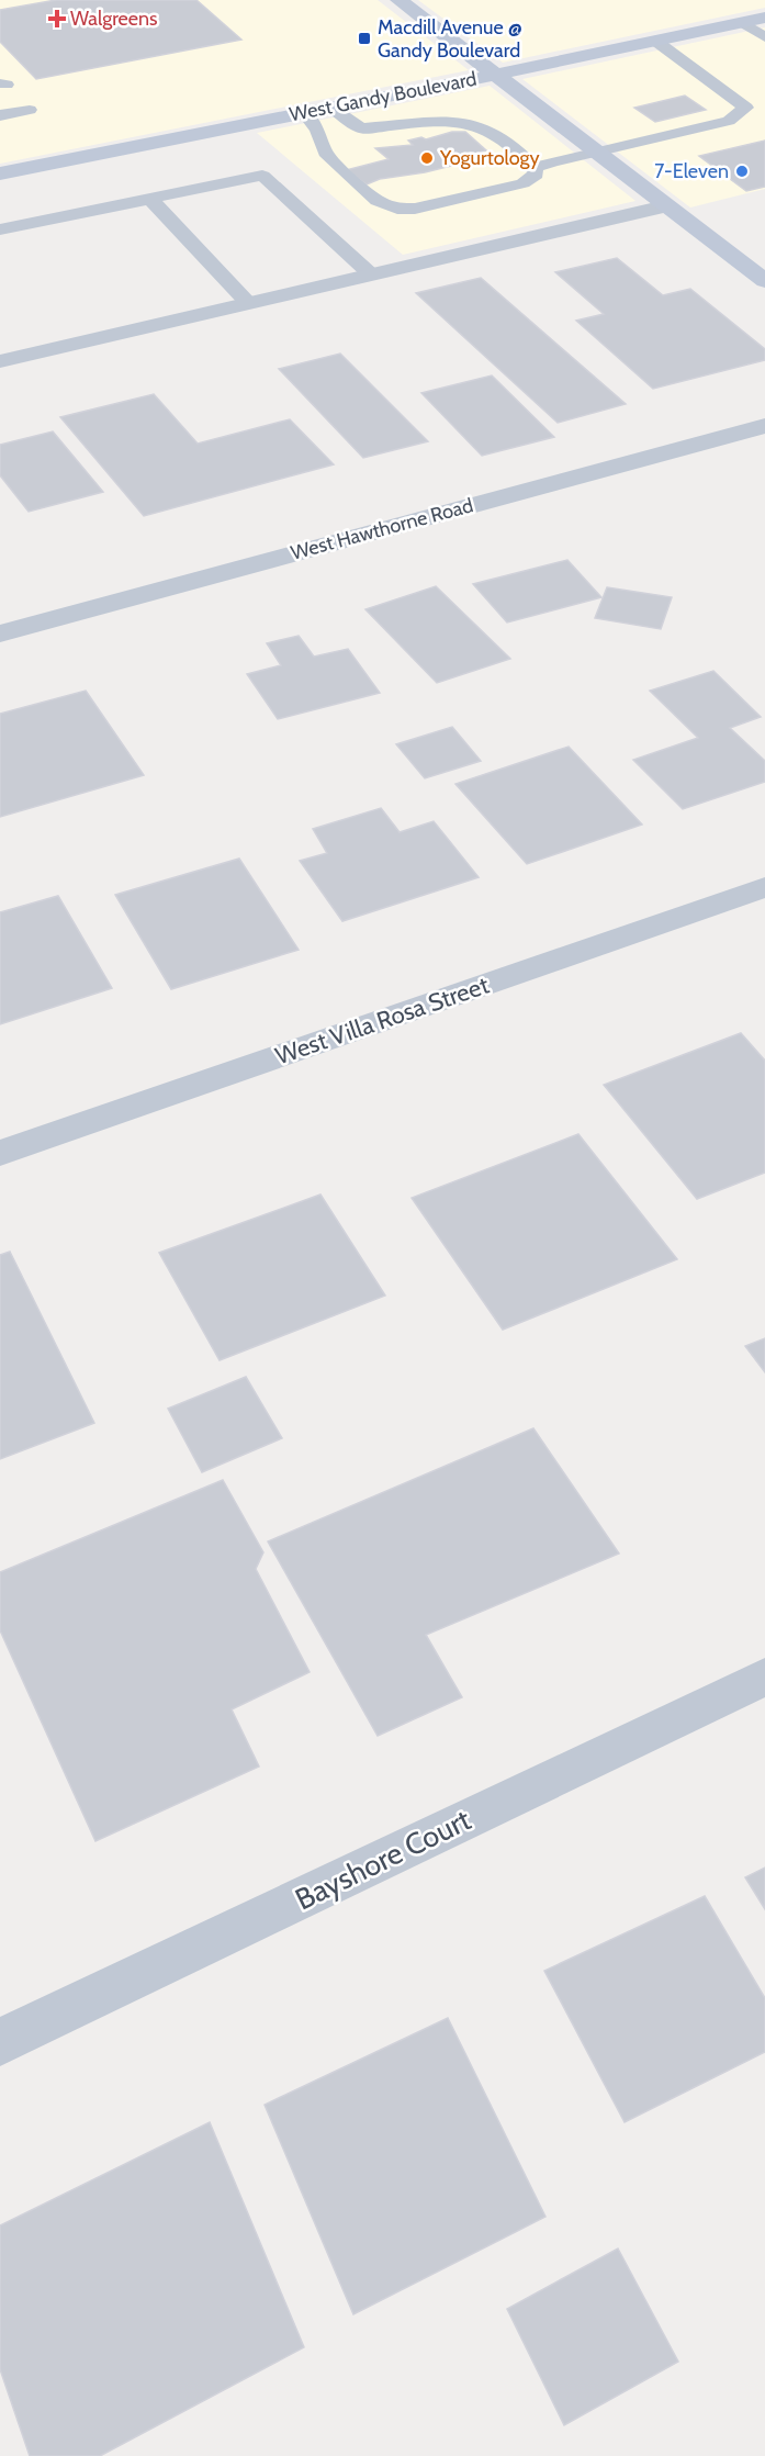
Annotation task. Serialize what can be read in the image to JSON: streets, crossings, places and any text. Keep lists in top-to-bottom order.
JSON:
{
  "streets": {
    "main road": ["West Gandy Boulevard"],
    "street": ["West Hawthorne Road", "West Villa Rosa Street", "Bayshore Court"]
  },
  "places": {
    "health": ["Walgreens"],
    "transit": ["Macdill Avenue @ Gandy Boulevard"],
    "other": ["Yogurtology", "7-Eleven"]
  }
}
